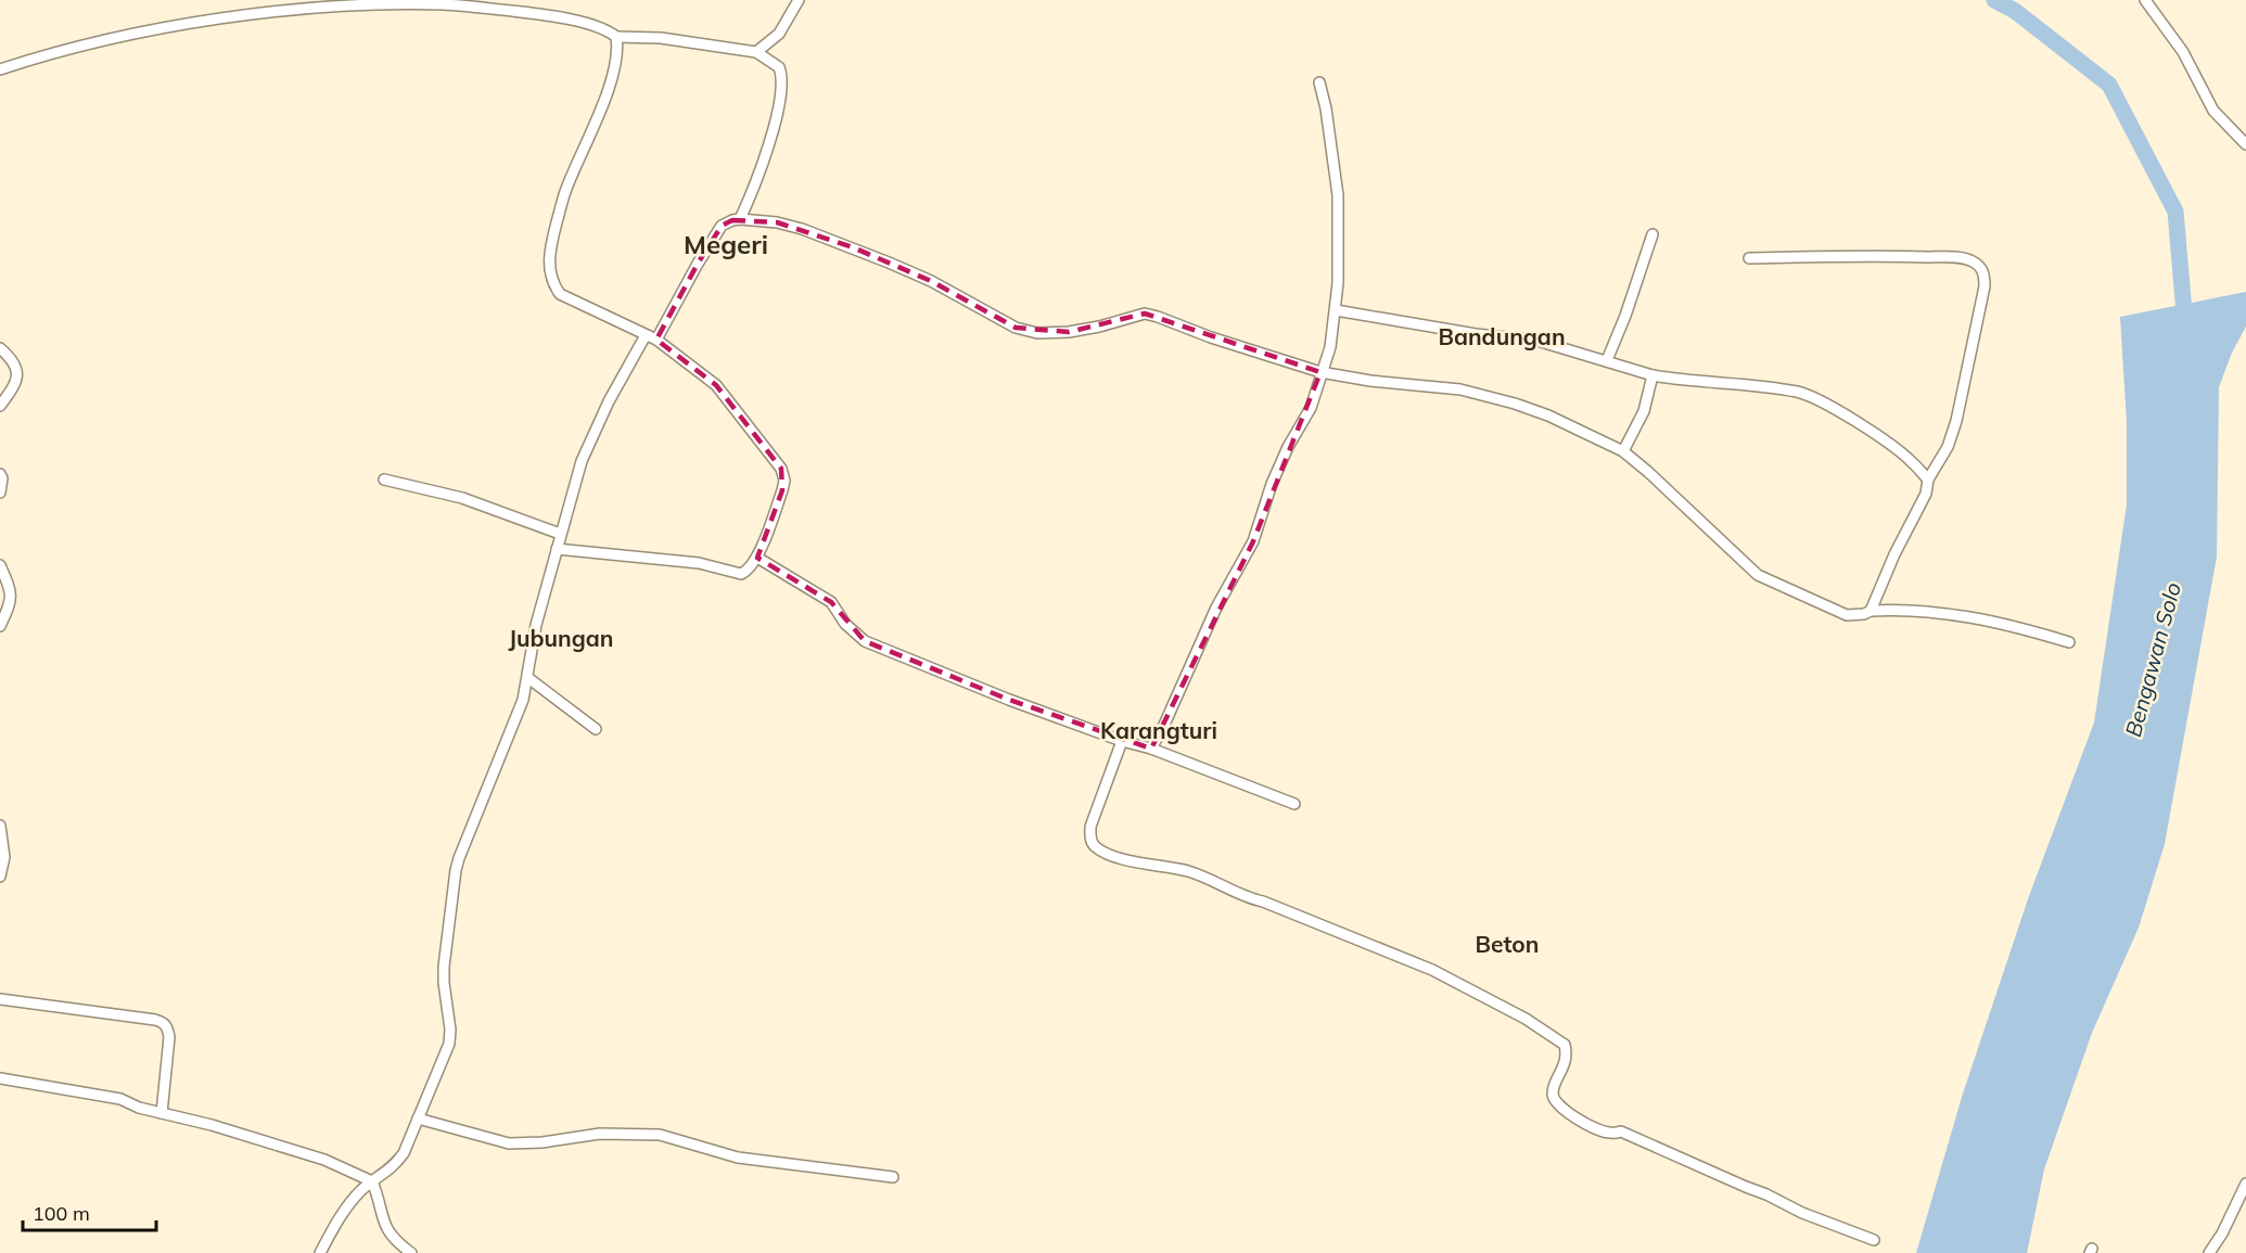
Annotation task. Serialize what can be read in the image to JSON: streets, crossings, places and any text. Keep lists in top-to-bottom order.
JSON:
{
  "districts": [
    "Megeri",
    "Bandungan",
    "Jubungan",
    "Karangturi",
    "Beton"
  ],
  "water": ["Bengawan Solo"],
  "scale_bar": "100 m"
}
